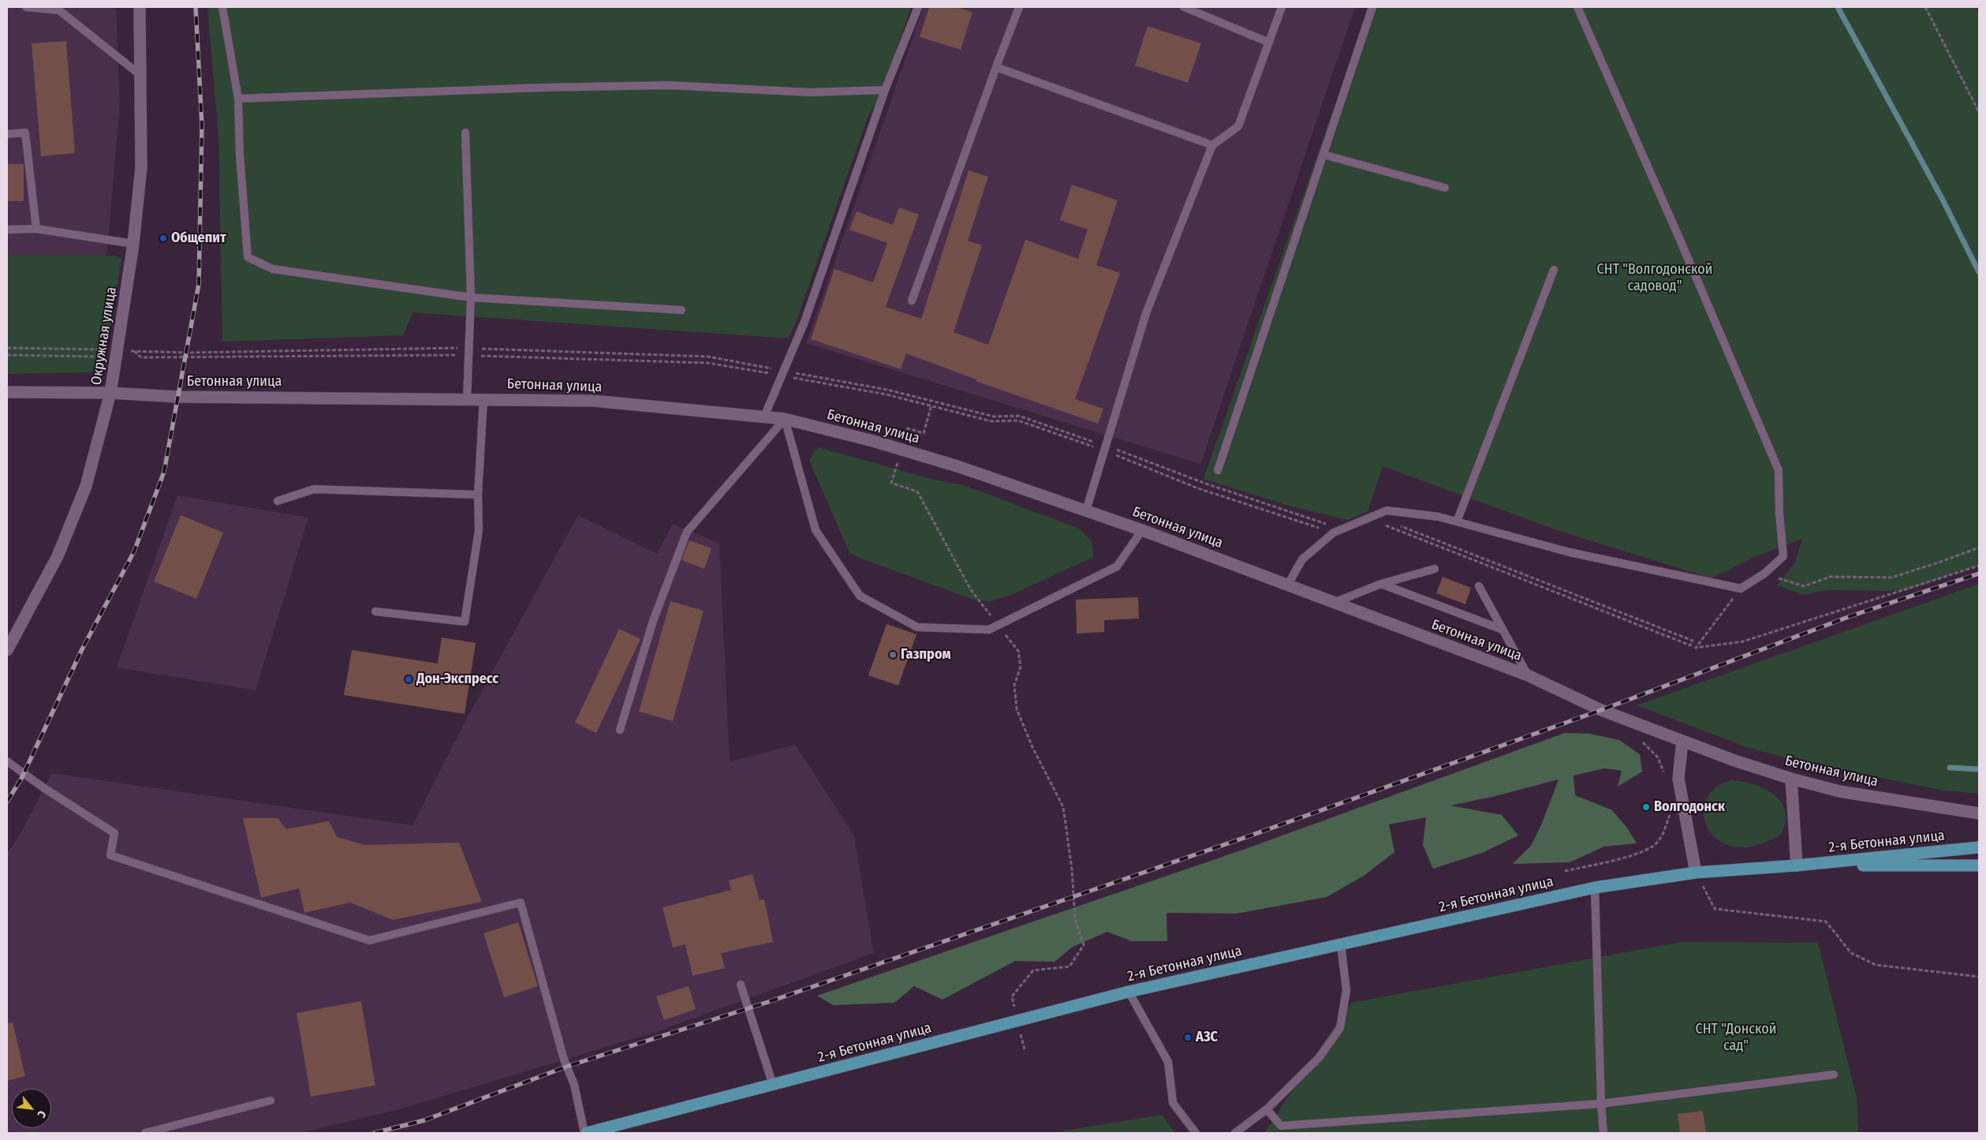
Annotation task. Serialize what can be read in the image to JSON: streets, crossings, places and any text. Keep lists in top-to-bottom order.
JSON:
{
  "streets": {
    "main road": ["Окружная улица", "Бетонная улица", "2-я Бетонная улица"]
  },
  "crossings": [
    ["Окружная улица", "Бетонная улица"]
  ],
  "parks": ["СНТ \"Волгодонской садовод\"", "СНТ \"Донской сад\""],
  "places": [
    "Общепит",
    "Газпром",
    "Дон-Экспресс",
    "Волгодонск",
    "АЗС"
  ],
  "north": "bottom right"
}
